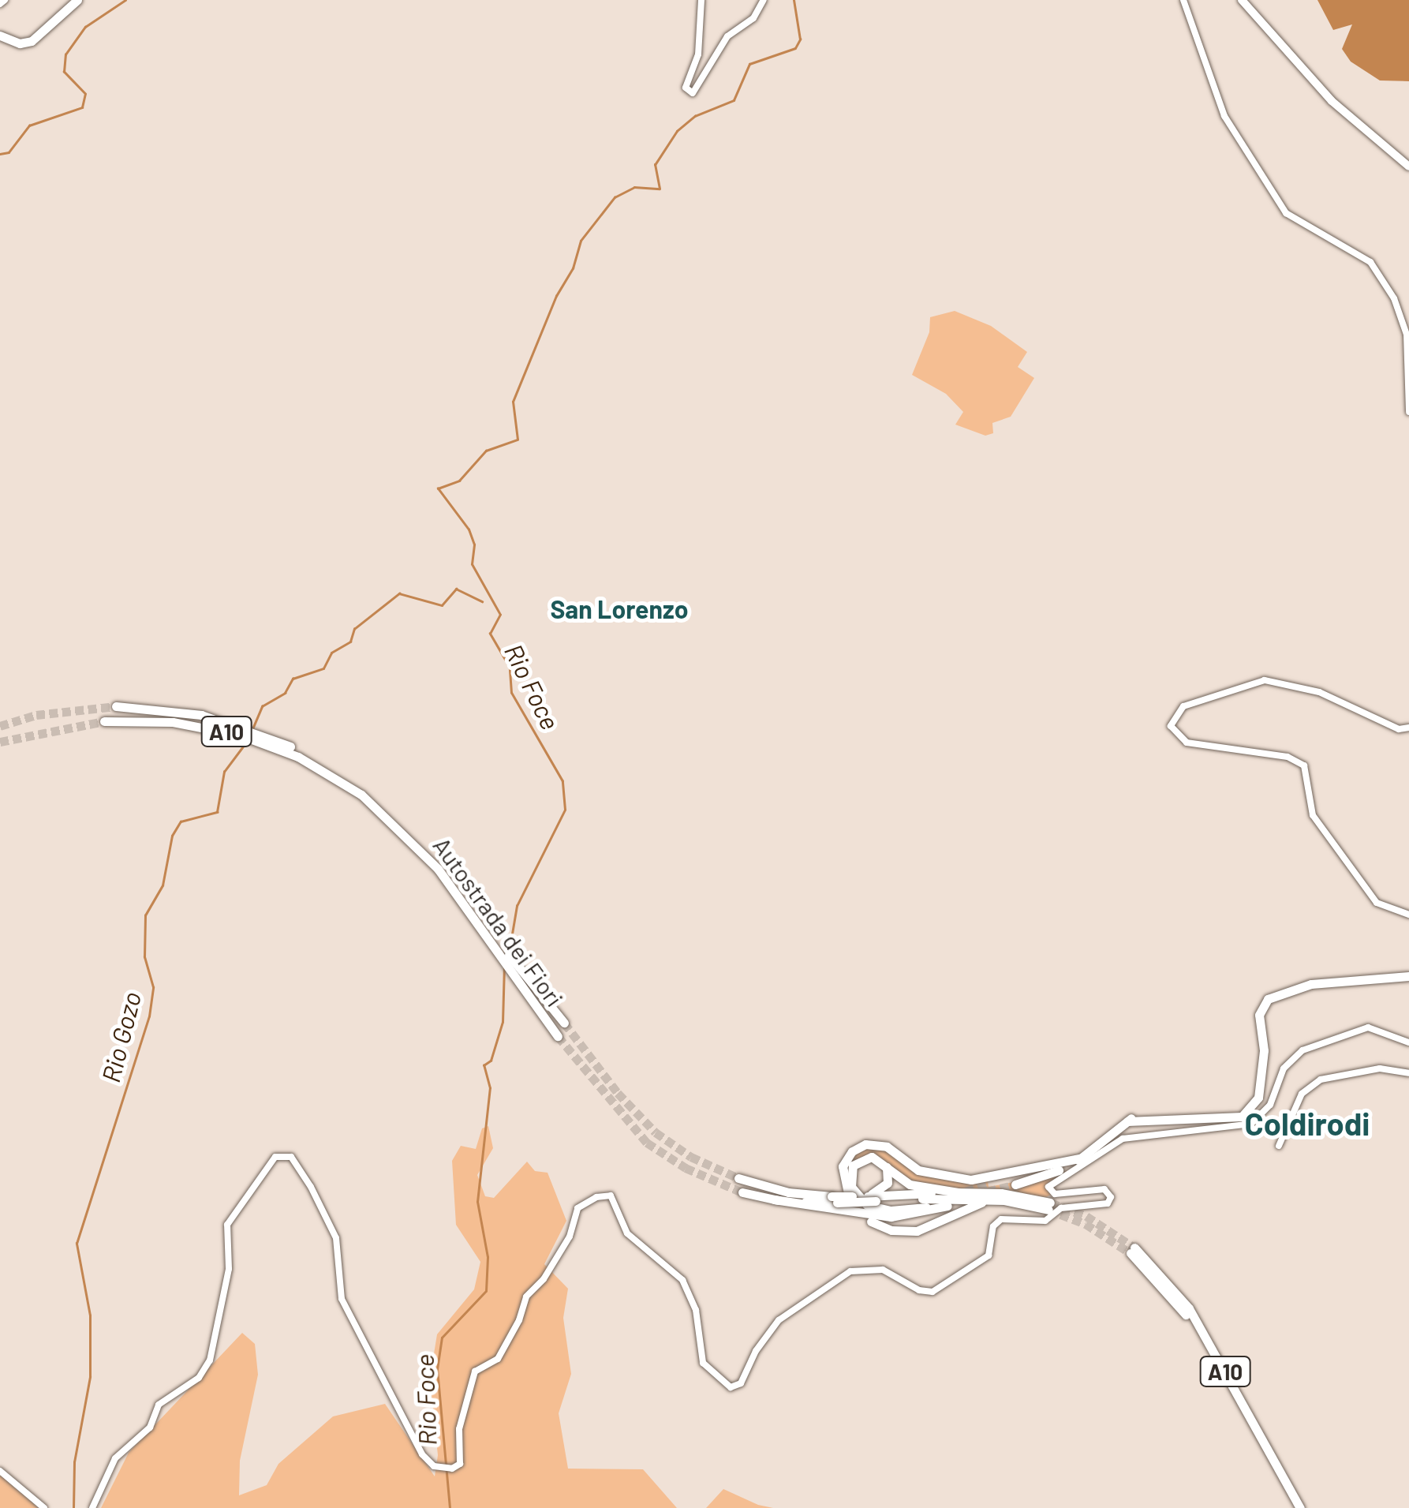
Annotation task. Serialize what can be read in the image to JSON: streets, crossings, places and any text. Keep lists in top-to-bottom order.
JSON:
{
  "streets": {
    "highway": ["A10", "Autostrada dei Fiori"]
  },
  "districts": ["San Lorenzo", "Coldirodi"],
  "water": ["Rio Foce", "Rio Gozo"]
}
